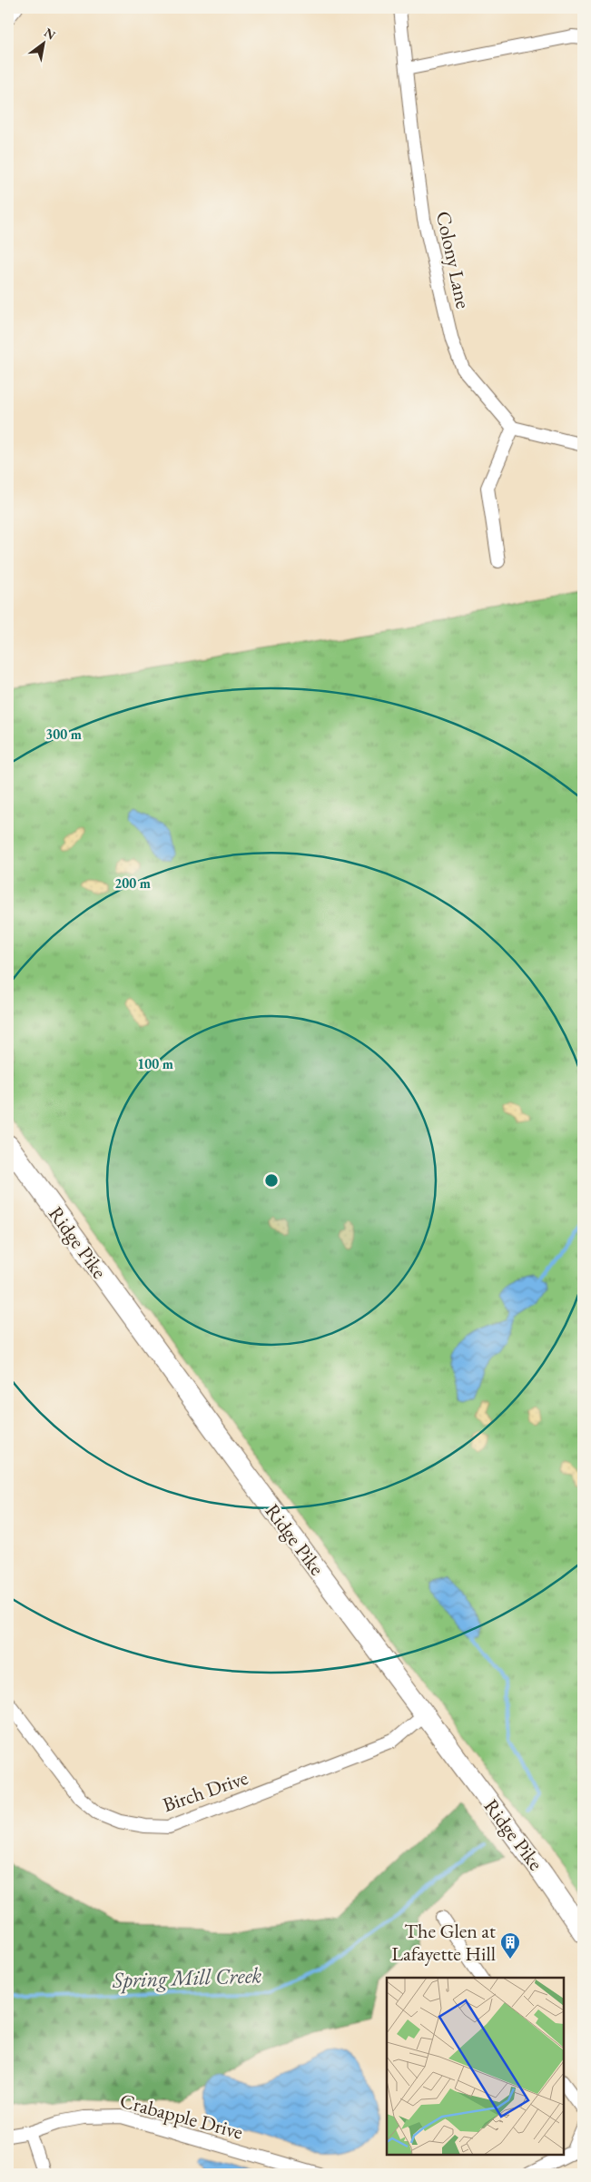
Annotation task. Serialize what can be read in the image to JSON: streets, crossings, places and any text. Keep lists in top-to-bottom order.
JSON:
{
  "streets": {
    "main road": ["Ridge Pike"],
    "street": ["Colony Lane", "Birch Drive", "Crabapple Drive"]
  },
  "crossings": [
    ["Ridge Pike", "Birch Drive"]
  ],
  "water": ["Spring Mill Creek"],
  "places": {
    "building": ["The Glen at Lafayette Hill"]
  },
  "north": "top right",
  "rings": ["300 m", "200 m", "100 m"]
}
